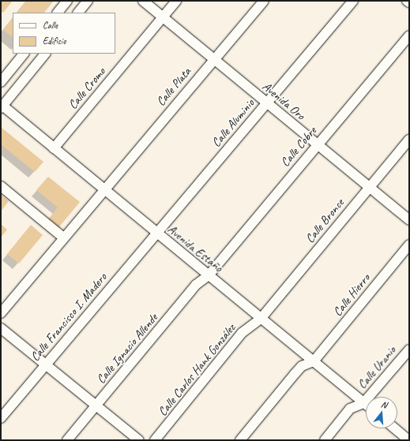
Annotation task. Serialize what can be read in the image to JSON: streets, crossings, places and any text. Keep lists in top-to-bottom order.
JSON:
{
  "streets": {
    "street": [
      "Calle Plata",
      "Calle Cromo",
      "Avenida Oro",
      "Calle Aluminio",
      "Calle Cobre",
      "Calle Bronce",
      "Avenida Estaño",
      "Calle Hierro",
      "Calle Francisco I. Madero",
      "Calle Ignacio Allende",
      "Calle Uranio",
      "Calle Carlos Hank González"
    ]
  },
  "crossings": [
    ["Calle Plata", "Avenida Oro"],
    ["Calle Plata", "Avenida Estaño"],
    ["Calle Cromo", "Avenida Oro"],
    ["Calle Cromo", "Avenida Estaño"],
    ["Avenida Oro", "Calle Aluminio"],
    ["Avenida Oro", "Calle Cobre"],
    ["Avenida Oro", "Calle Bronce"],
    ["Calle Aluminio", "Avenida Estaño"],
    ["Calle Aluminio", "Calle Francisco I. Madero"],
    ["Calle Cobre", "Avenida Estaño"],
    ["Calle Cobre", "Calle Ignacio Allende"],
    ["Calle Bronce", "Avenida Estaño"],
    ["Calle Bronce", "Calle Carlos Hank González"],
    ["Avenida Estaño", "Calle Hierro"],
    ["Avenida Estaño", "Calle Francisco I. Madero"],
    ["Avenida Estaño", "Calle Ignacio Allende"],
    ["Avenida Estaño", "Calle Uranio"],
    ["Avenida Estaño", "Calle Carlos Hank González"]
  ],
  "legend": ["Calle", "Edificio"],
  "north": "top"
}
